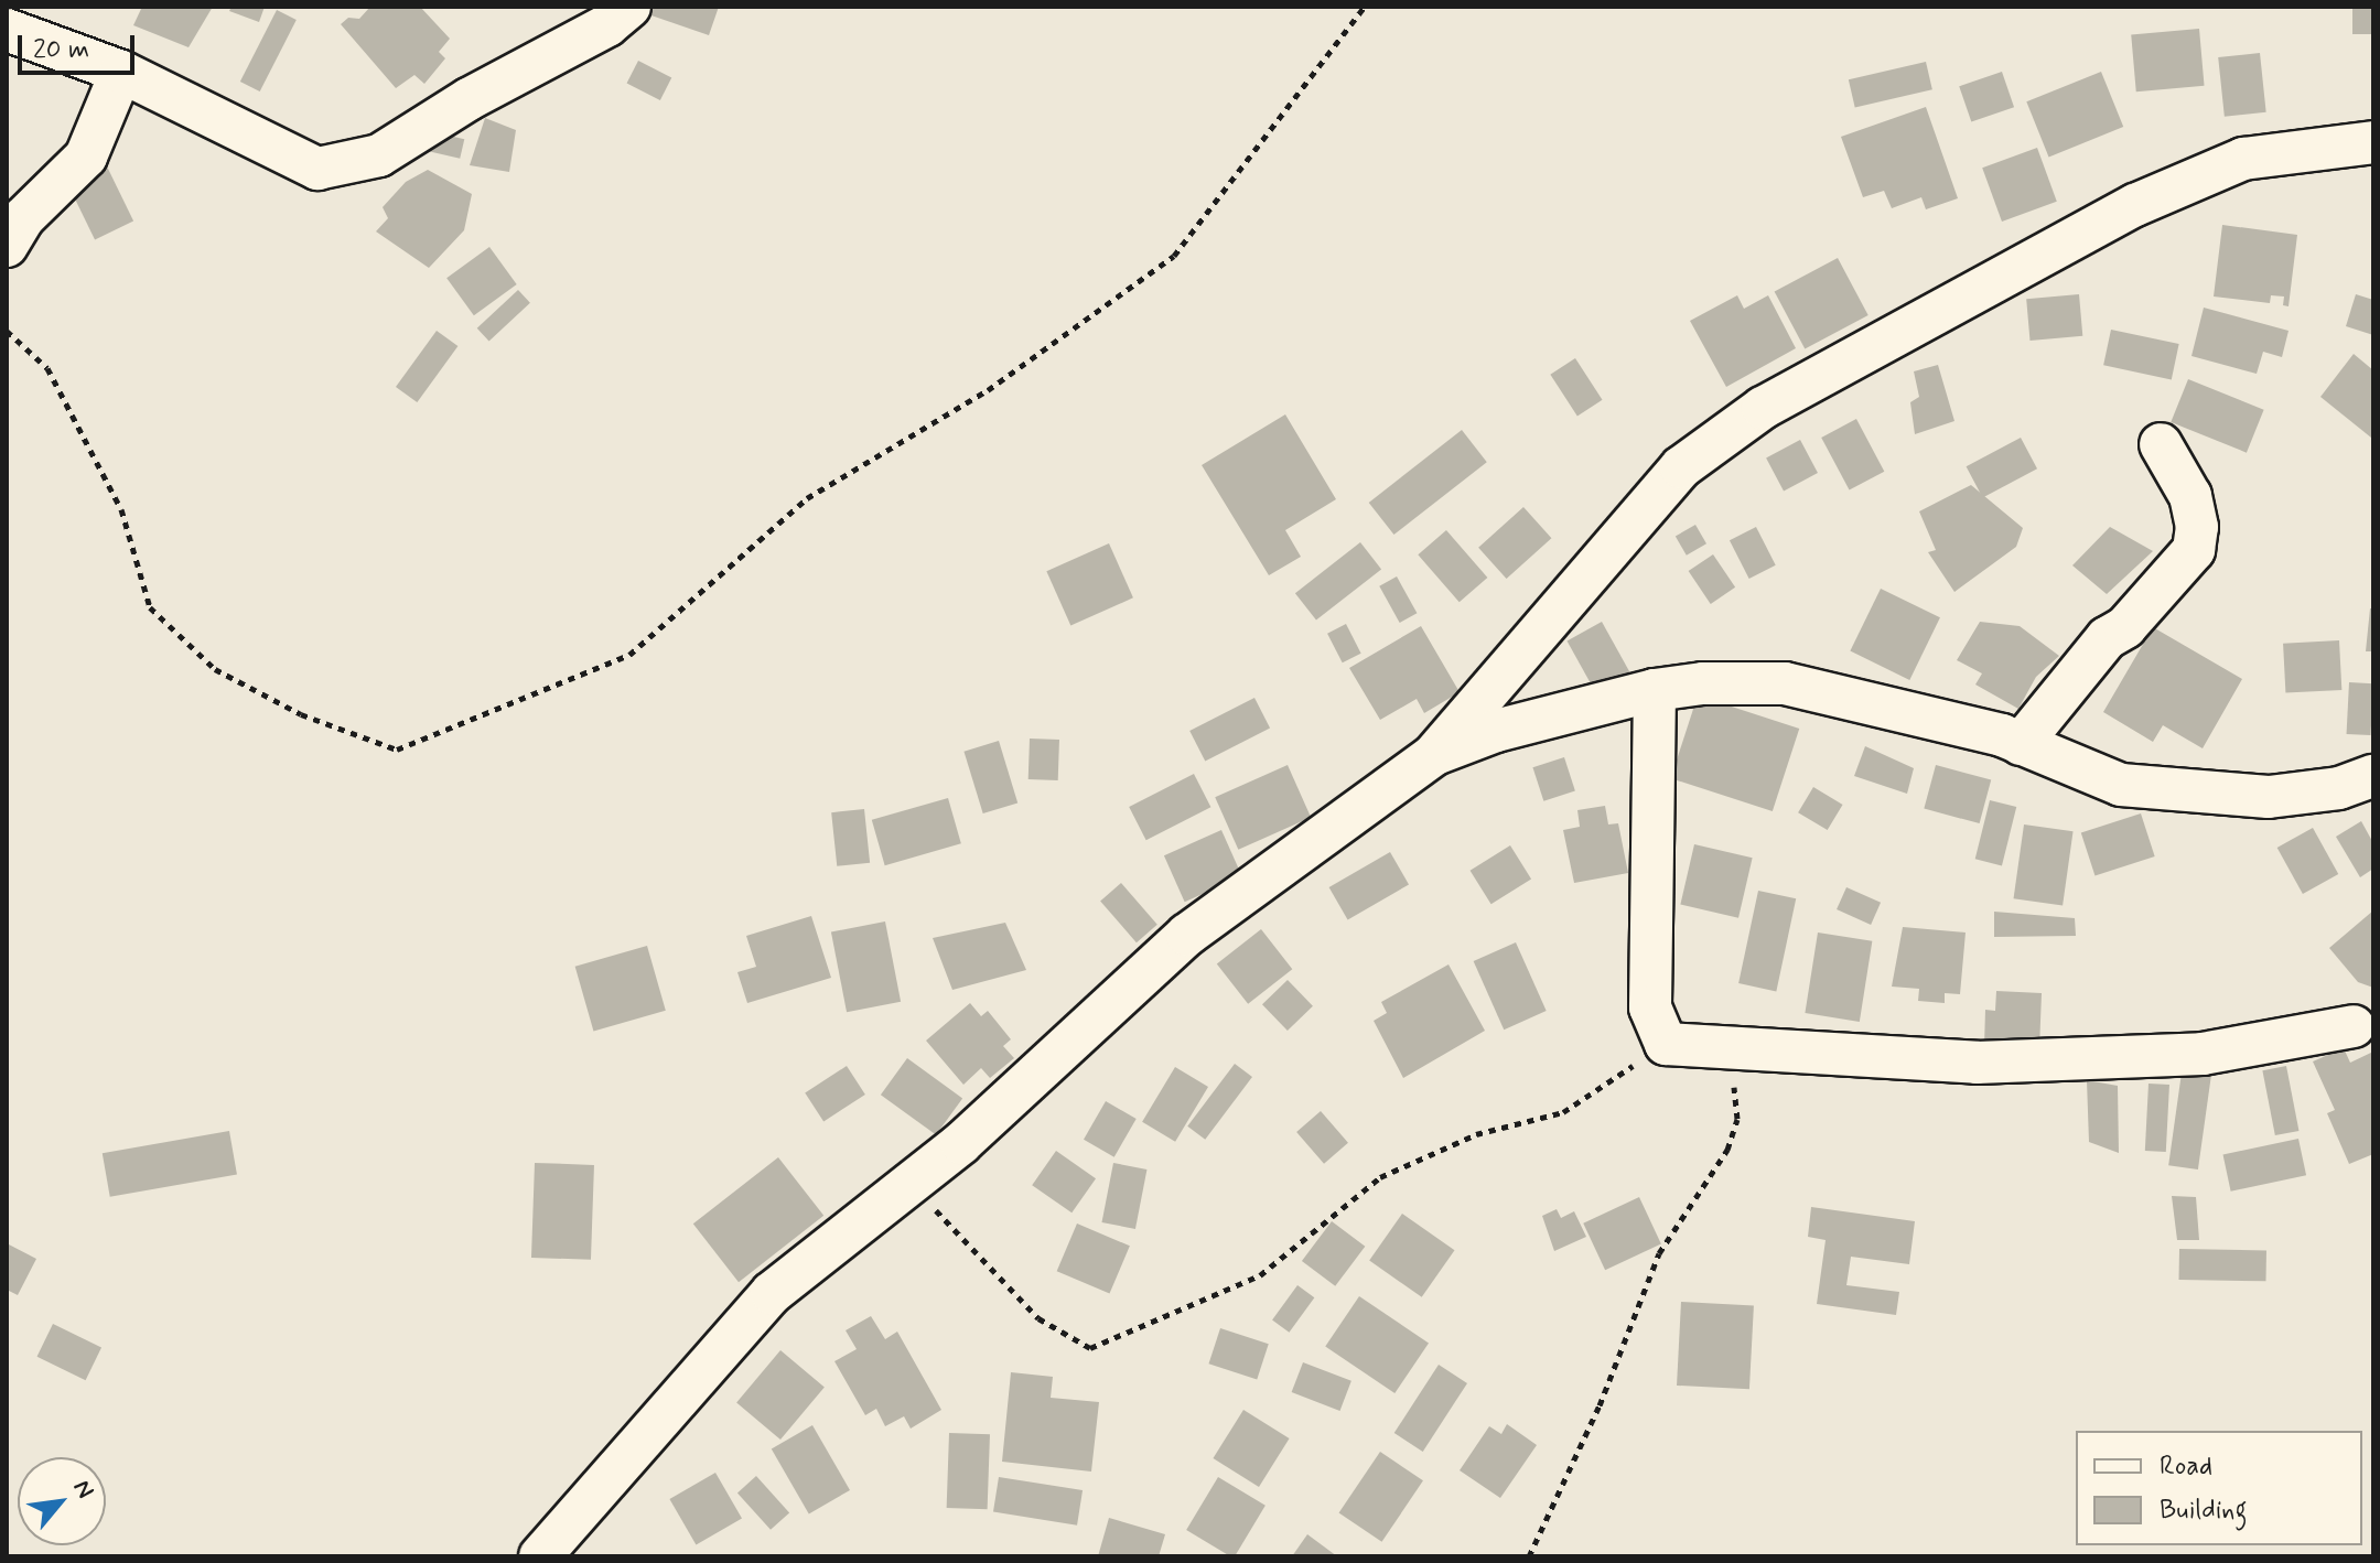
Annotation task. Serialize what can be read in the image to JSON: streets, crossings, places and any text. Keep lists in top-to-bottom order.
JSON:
{
  "legend": ["Road", "Building"],
  "scale_bar": "20 m",
  "north": "top right"
}
